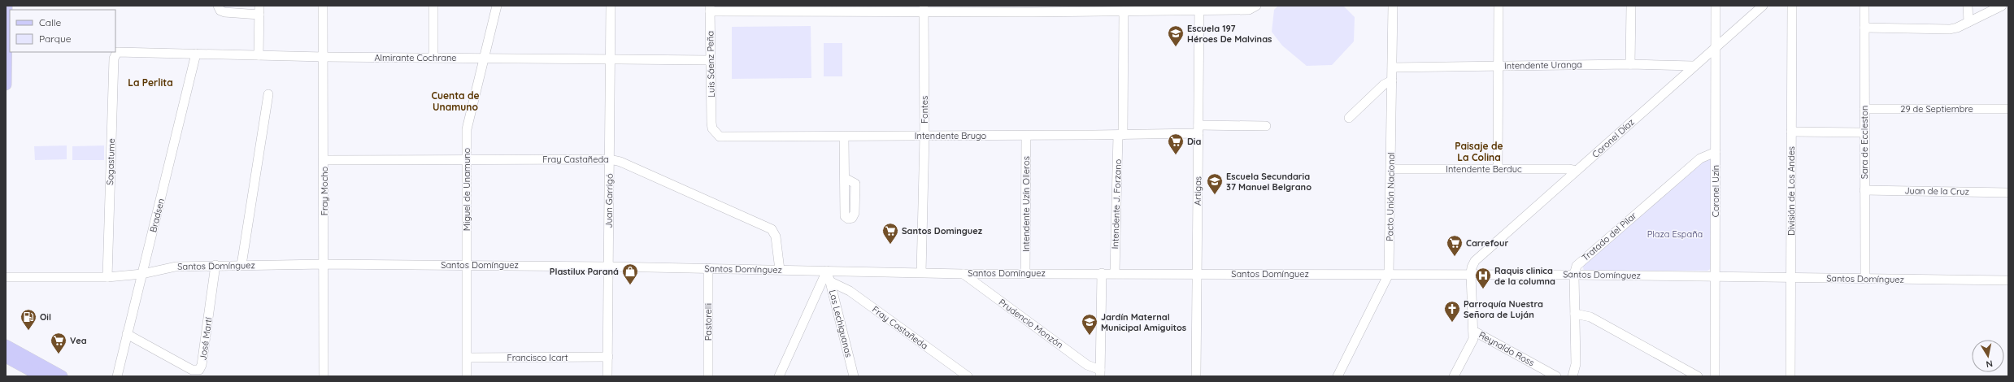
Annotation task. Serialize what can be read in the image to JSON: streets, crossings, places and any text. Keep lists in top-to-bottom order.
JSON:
{
  "streets": {
    "street": [
      "Almirante Cochrane",
      "Luis Sáenz Peña",
      "Intendente Uranga",
      "29 de Septiembre",
      "Fontes",
      "Intendente Brugo",
      "Coronel Díaz",
      "Sara de Eccleston",
      "Fray Castañeda",
      "Sagastume",
      "Intendente Berduc",
      "Miguel de Unamuno",
      "Fray Mocho",
      "Artigas",
      "Coronel Uzín",
      "División de Los Andes",
      "Juan de la Cruz",
      "Pacto Unión Nacional",
      "Juan Garrigó",
      "Intendente Uzín Olleros",
      "Intendente J. Forzano",
      "Bradsen",
      "Tratado del Pilar",
      "Santos Domínguez",
      "Pastorelli",
      "Las Lechiguanas",
      "Prudencio Monzón",
      "José Martí",
      "Reynaldo Ross",
      "Francisco Icart"
    ]
  },
  "crossings": [
    ["Almirante Cochrane", "Luis Sáenz Peña"],
    ["Almirante Cochrane", "Sagastume"],
    ["Almirante Cochrane", "Miguel de Unamuno"],
    ["Almirante Cochrane", "Fray Mocho"],
    ["Almirante Cochrane", "Juan Garrigó"],
    ["Almirante Cochrane", "Bradsen"],
    ["Luis Sáenz Peña", "Intendente Brugo"],
    ["Intendente Uranga", "Coronel Díaz"],
    ["Intendente Uranga", "Pacto Unión Nacional"],
    ["29 de Septiembre", "Sara de Eccleston"],
    ["Fontes", "Intendente Brugo"],
    ["Fontes", "Santos Domínguez"],
    ["Intendente Brugo", "Artigas"],
    ["Intendente Brugo", "Intendente Uzín Olleros"],
    ["Intendente Brugo", "Intendente J. Forzano"],
    ["Coronel Díaz", "Intendente Berduc"],
    ["Coronel Díaz", "Coronel Uzín"],
    ["Coronel Díaz", "Santos Domínguez"],
    ["Sara de Eccleston", "Juan de la Cruz"],
    ["Sara de Eccleston", "Santos Domínguez"],
    ["Fray Castañeda", "Miguel de Unamuno"],
    ["Fray Castañeda", "Fray Mocho"],
    ["Fray Castañeda", "Juan Garrigó"],
    ["Fray Castañeda", "Santos Domínguez"],
    ["Fray Castañeda", "Las Lechiguanas"],
    ["Sagastume", "Santos Domínguez"],
    ["Intendente Berduc", "Pacto Unión Nacional"],
    ["Miguel de Unamuno", "Santos Domínguez"],
    ["Miguel de Unamuno", "Francisco Icart"],
    ["Fray Mocho", "Santos Domínguez"],
    ["Artigas", "Santos Domínguez"],
    ["Coronel Uzín", "Tratado del Pilar"],
    ["Coronel Uzín", "Santos Domínguez"],
    ["División de Los Andes", "Santos Domínguez"],
    ["Pacto Unión Nacional", "Santos Domínguez"],
    ["Juan Garrigó", "Santos Domínguez"],
    ["Juan Garrigó", "Francisco Icart"],
    ["Intendente Uzín Olleros", "Santos Domínguez"],
    ["Intendente J. Forzano", "Santos Domínguez"],
    ["Bradsen", "Santos Domínguez"],
    ["Bradsen", "José Martí"],
    ["Tratado del Pilar", "Santos Domínguez"],
    ["Santos Domínguez", "Pastorelli"],
    ["Santos Domínguez", "Las Lechiguanas"],
    ["Santos Domínguez", "Prudencio Monzón"],
    ["Santos Domínguez", "José Martí"]
  ],
  "districts": ["La Perlita", "Cuenta de Unamuno", "Paisaje de La Colina"],
  "parks": ["Plaza España"],
  "places": {
    "school or university": ["Escuela 197 Héroes De Malvinas", "Escuela Secundaria 37 Manuel Belgrano", "Jardín Maternal Municipal Amiguitos"],
    "supermarket": [
      "Dia",
      "Santos Dominguez",
      "Carrefour",
      "Vea"
    ],
    "shop": ["Plastilux Paraná"],
    "hospital": ["Raquis clinica de la columna"],
    "church": ["Parroquía Nuestra Señora de Luján"],
    "fuel station": ["Oil"]
  },
  "legend": ["Calle", "Parque"],
  "north": "bottom"
}
